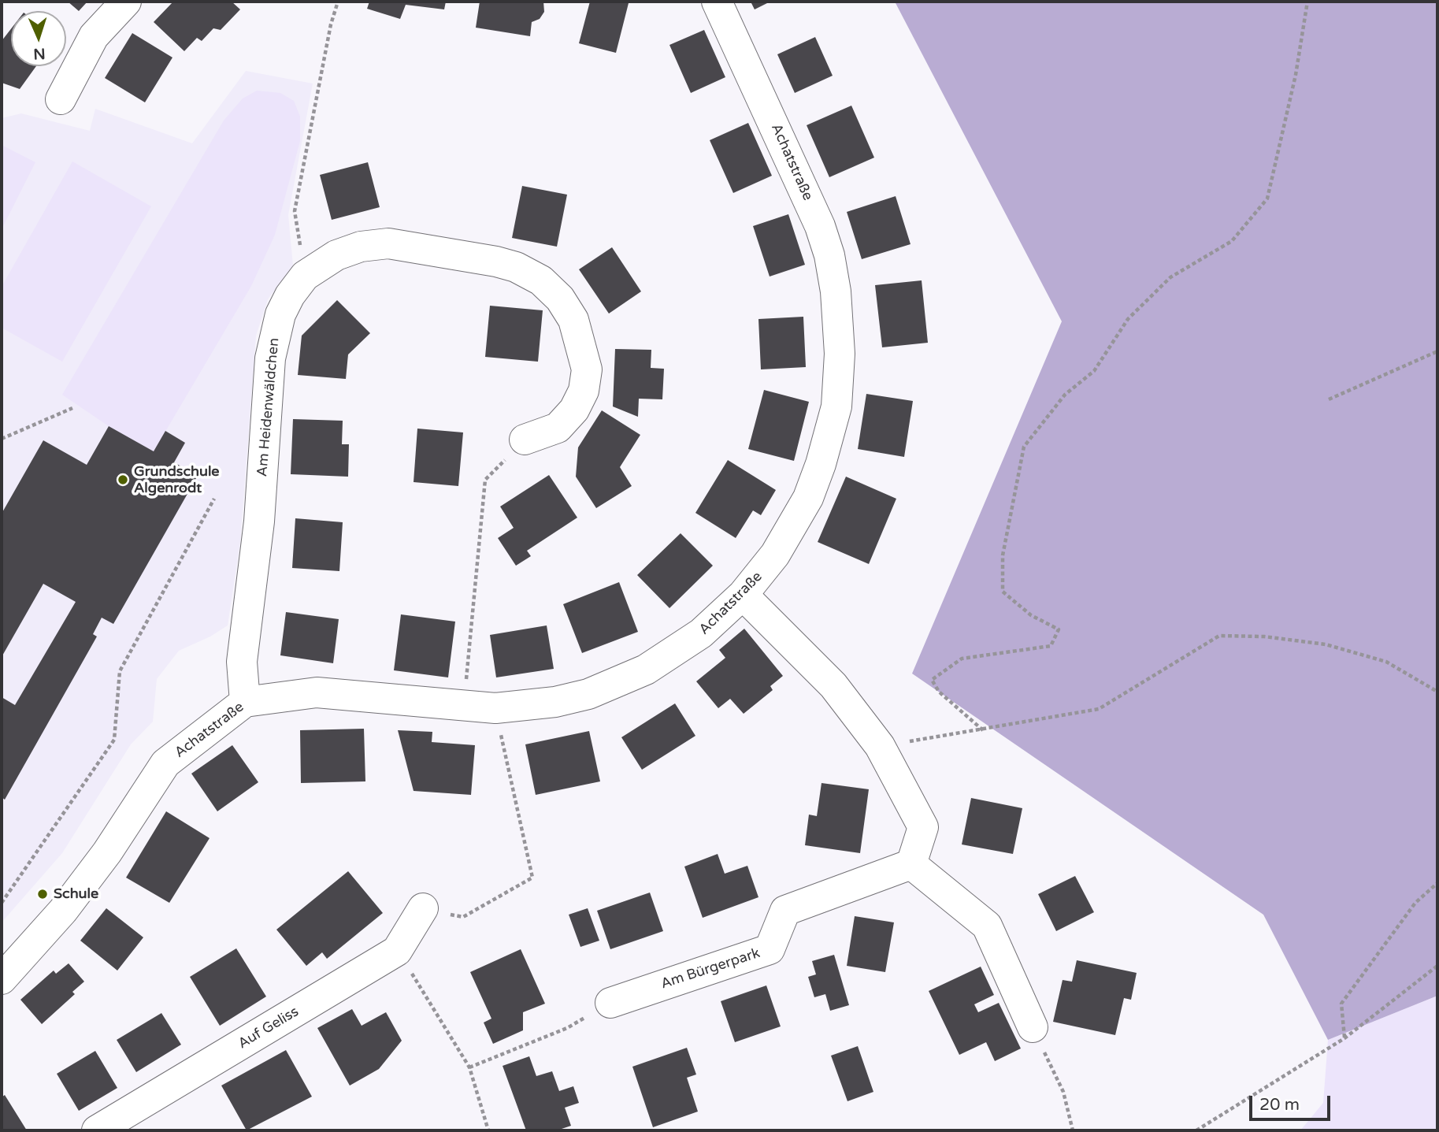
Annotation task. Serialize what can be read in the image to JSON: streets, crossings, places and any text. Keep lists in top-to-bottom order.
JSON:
{
  "streets": {
    "street": [
      "Achatstraße",
      "Am Heidenwäldchen",
      "Am Bürgerpark",
      "Auf Geliss"
    ]
  },
  "crossings": [
    ["Achatstraße", "Am Heidenwäldchen"]
  ],
  "places": ["Grundschule Algenrodt", "Schule"],
  "scale_bar": "20 m",
  "north": "bottom"
}
